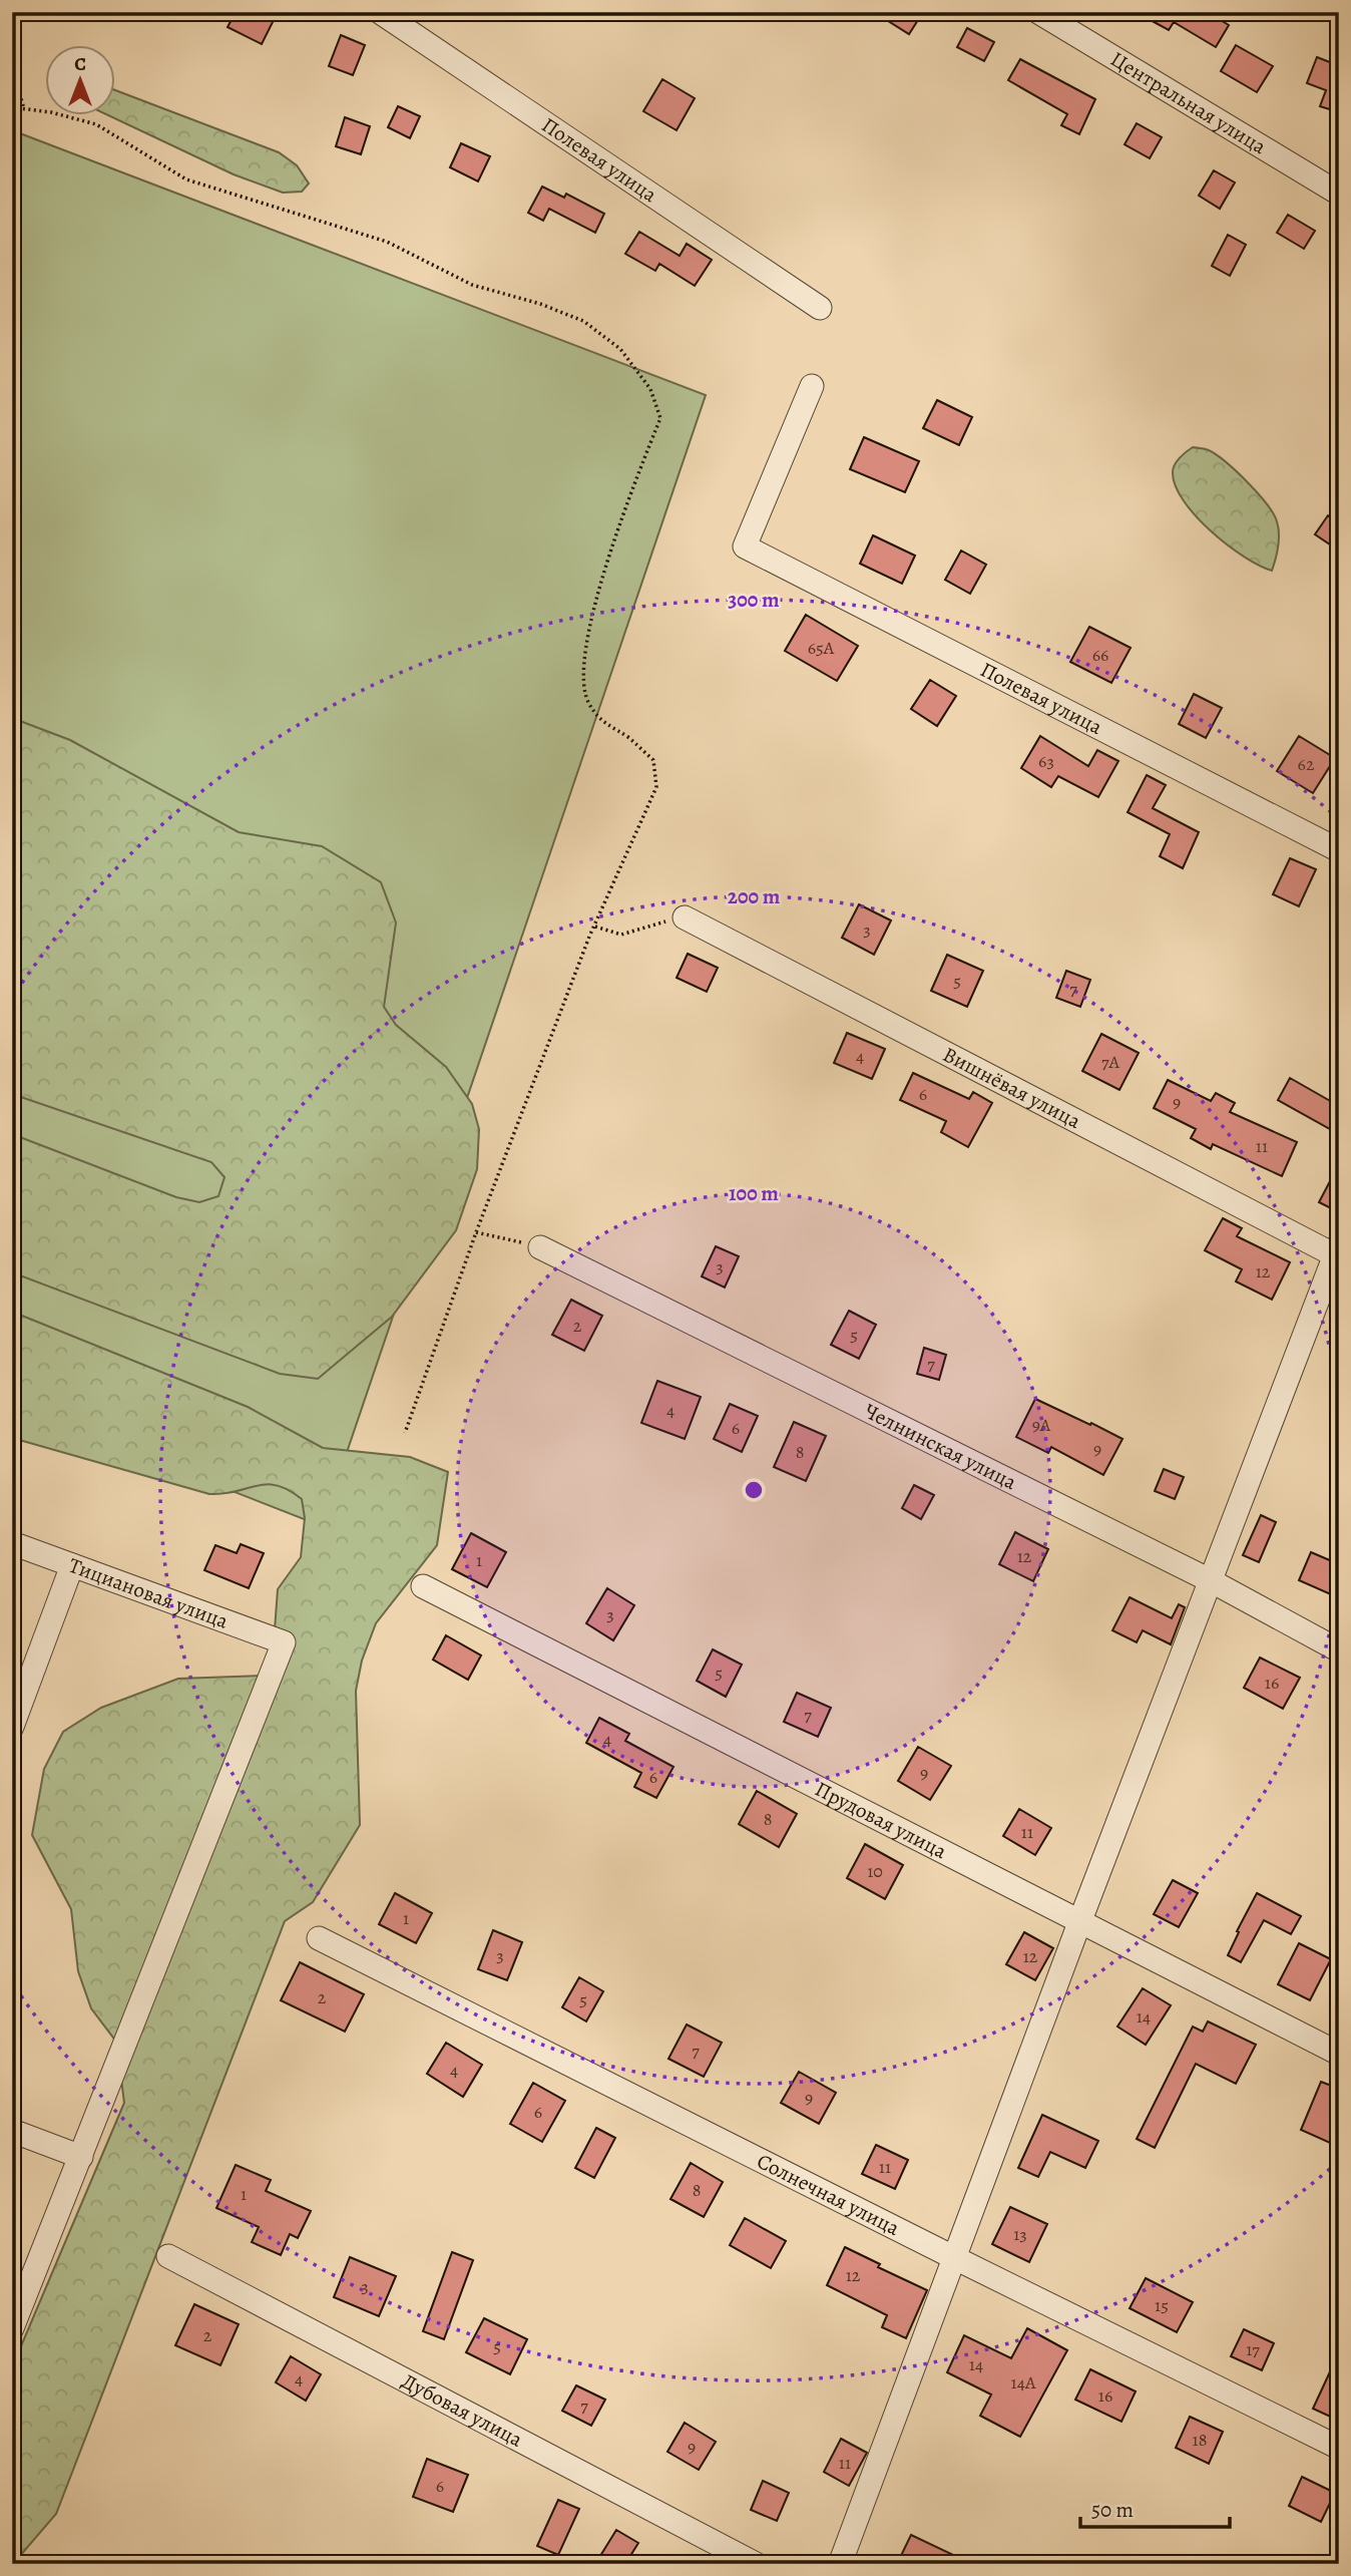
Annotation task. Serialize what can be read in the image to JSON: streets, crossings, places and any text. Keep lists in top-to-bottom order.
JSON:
{
  "streets": {
    "street": [
      "Центральная улица",
      "Полевая улица",
      "Вишнёвая улица",
      "Челнинская улица",
      "Тициановая улица",
      "Прудовая улица",
      "Солнечная улица",
      "Дубовая улица"
    ]
  },
  "house_numbers": [
    "65А",
    "66",
    "63",
    "62",
    "3",
    "5",
    "7",
    "4",
    "7А",
    "6",
    "9",
    "11",
    "3",
    "12",
    "2",
    "5",
    "7",
    "4",
    "9А",
    "6",
    "9",
    "8",
    "12",
    "1",
    "3",
    "5",
    "16",
    "7",
    "4",
    "9",
    "6",
    "8",
    "11",
    "10",
    "1",
    "3",
    "12",
    "2",
    "5",
    "14",
    "7",
    "4",
    "9",
    "6",
    "11",
    "8",
    "1",
    "13",
    "12",
    "3",
    "15",
    "2",
    "5",
    "17",
    "14",
    "4",
    "14А",
    "16",
    "7",
    "18",
    "9",
    "11",
    "6"
  ],
  "scale_bar": "50 m",
  "north": "top",
  "rings": ["300 m", "200 m", "100 m"]
}
